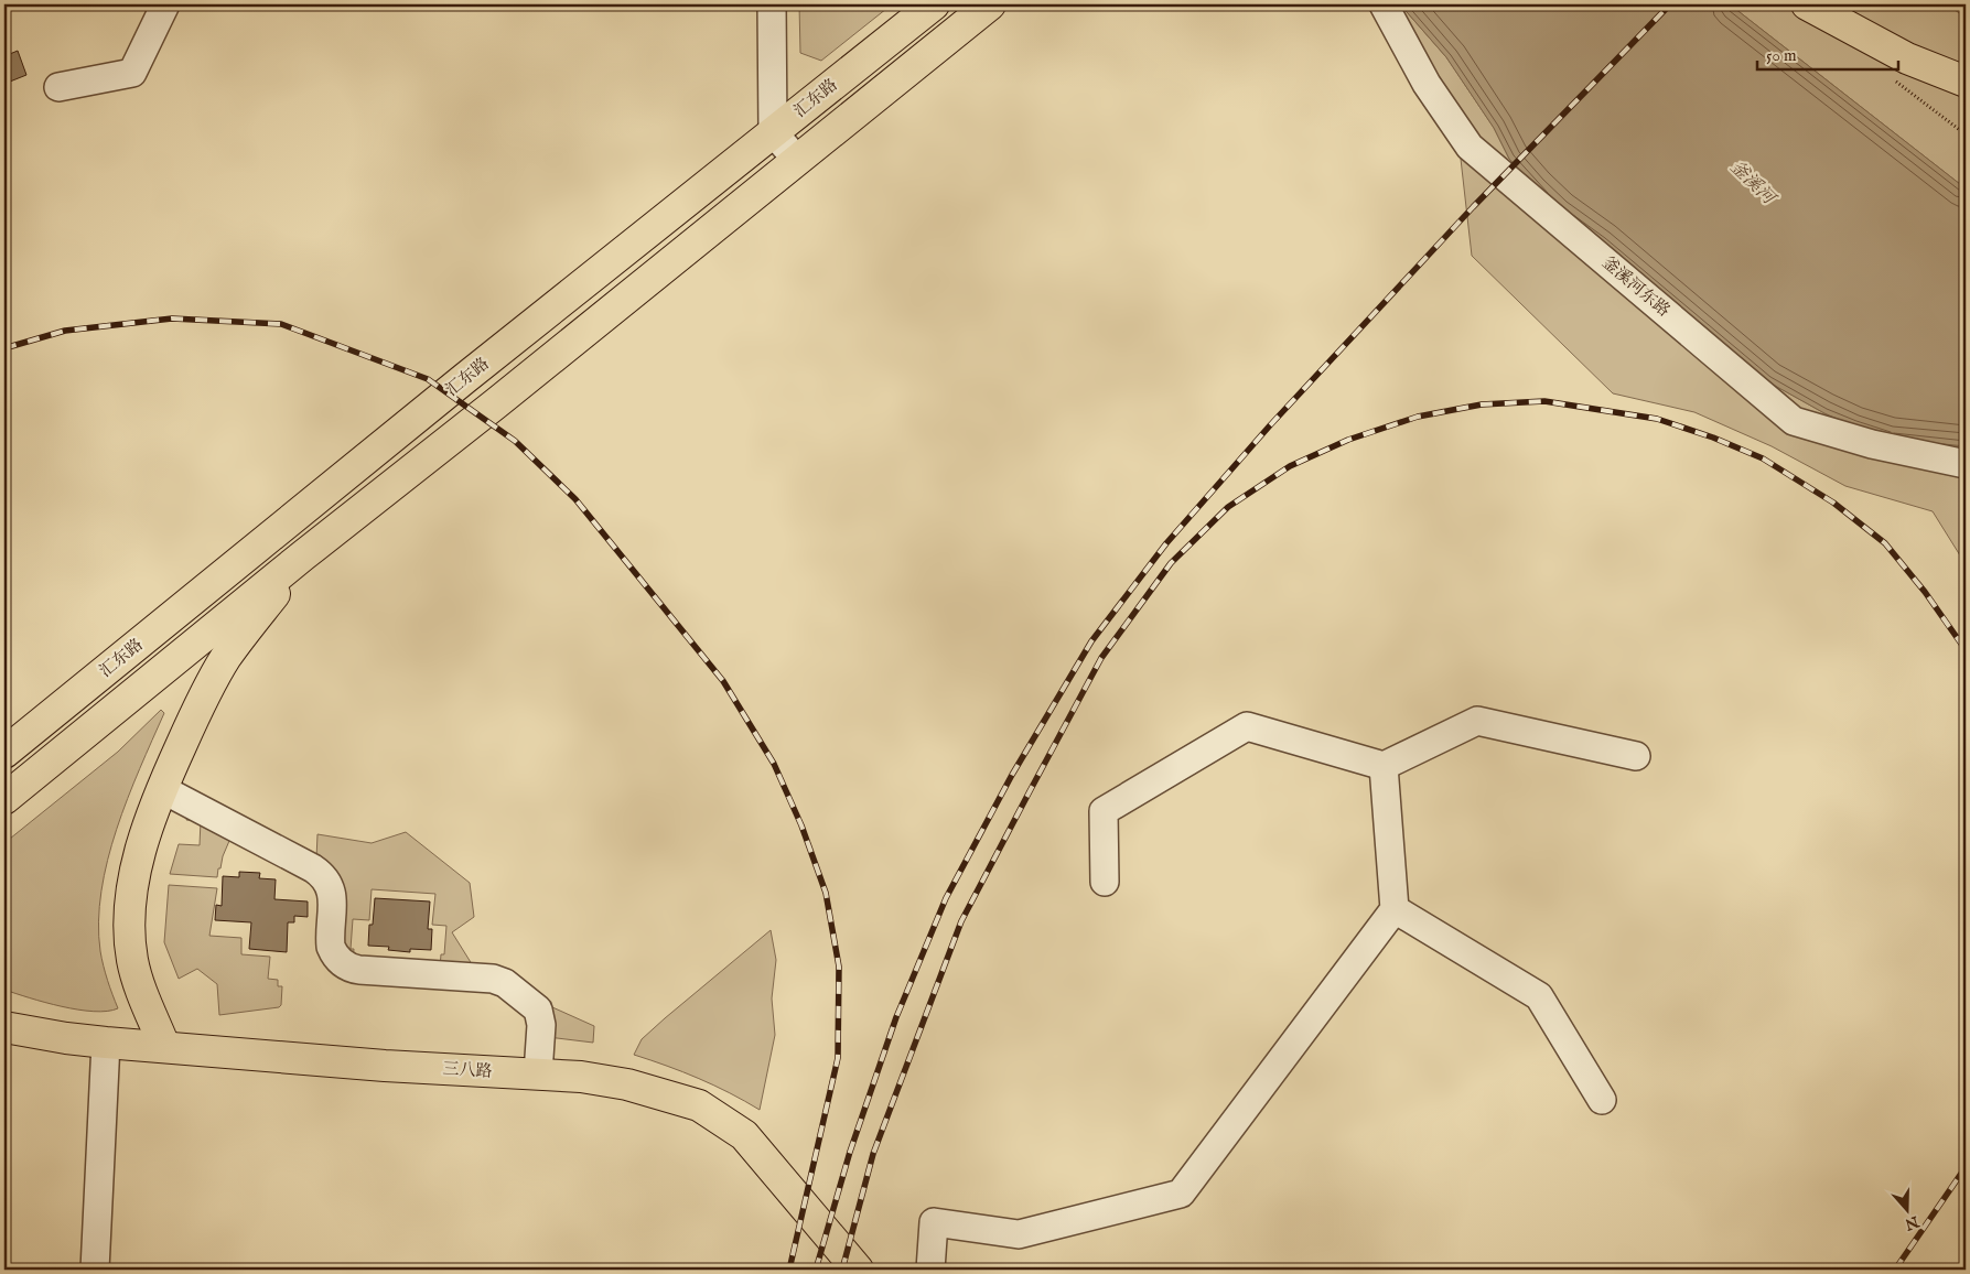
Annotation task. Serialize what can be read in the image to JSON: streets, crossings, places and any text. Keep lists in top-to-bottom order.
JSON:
{
  "streets": {
    "main road": ["汇东路", "三八路"],
    "street": ["釜溪河东路"]
  },
  "water": ["釜溪河"],
  "scale_bar": "50 m",
  "north": "bottom"
}
